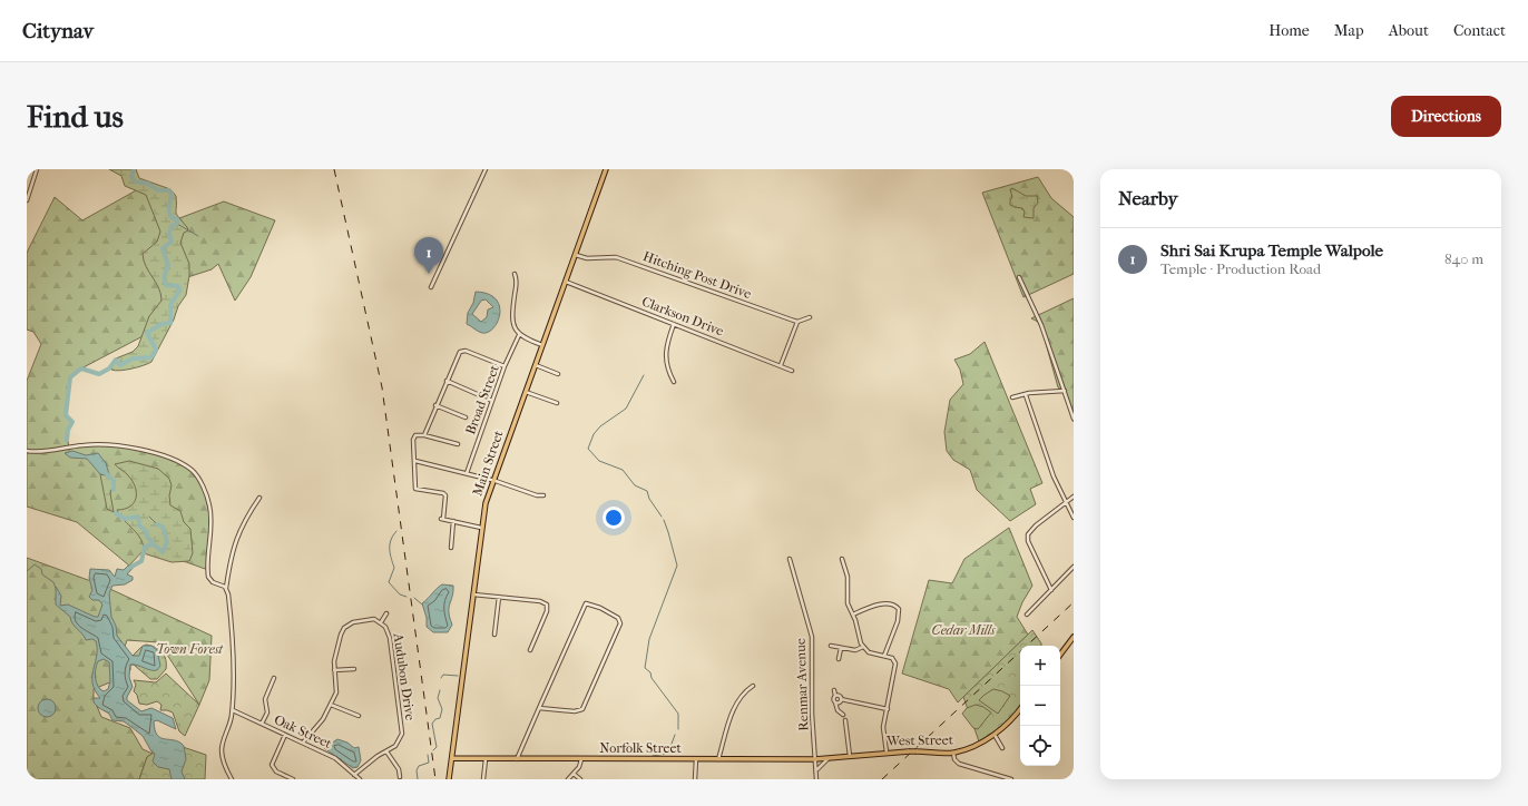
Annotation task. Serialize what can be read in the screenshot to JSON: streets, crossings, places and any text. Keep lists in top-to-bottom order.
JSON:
{
  "streets": {
    "main road": ["Main Street", "West Street", "Norfolk Street"],
    "street": [
      "Hitching Post Drive",
      "Clarkson Drive",
      "Broad Street",
      "Audubon Drive",
      "Renmar Avenue",
      "Oak Street"
    ]
  },
  "crossings": [
    ["Hitching Post Drive", "Main Street"],
    ["Clarkson Drive", "Main Street"],
    ["Main Street", "Norfolk Street"],
    ["Audubon Drive", "Oak Street"],
    ["Renmar Avenue", "Norfolk Street"],
    ["West Street", "Norfolk Street"]
  ],
  "parks": ["Cedar Mills", "Town Forest"],
  "page": {
    "header": "Citynav",
    "nav": [
      "Home",
      "Map",
      "About",
      "Contact"
    ],
    "buttons": "Directions",
    "title": "Find us",
    "heading": "Nearby",
    "list": [
      {
        "mark": "1",
        "name": "Shri Sai Krupa Temple Walpole",
        "note": "Temple · Production Road",
        "value": "840 m"
      }
    ],
    "pins": "1",
    "map_buttons": ["+", "−"]
  }
}
